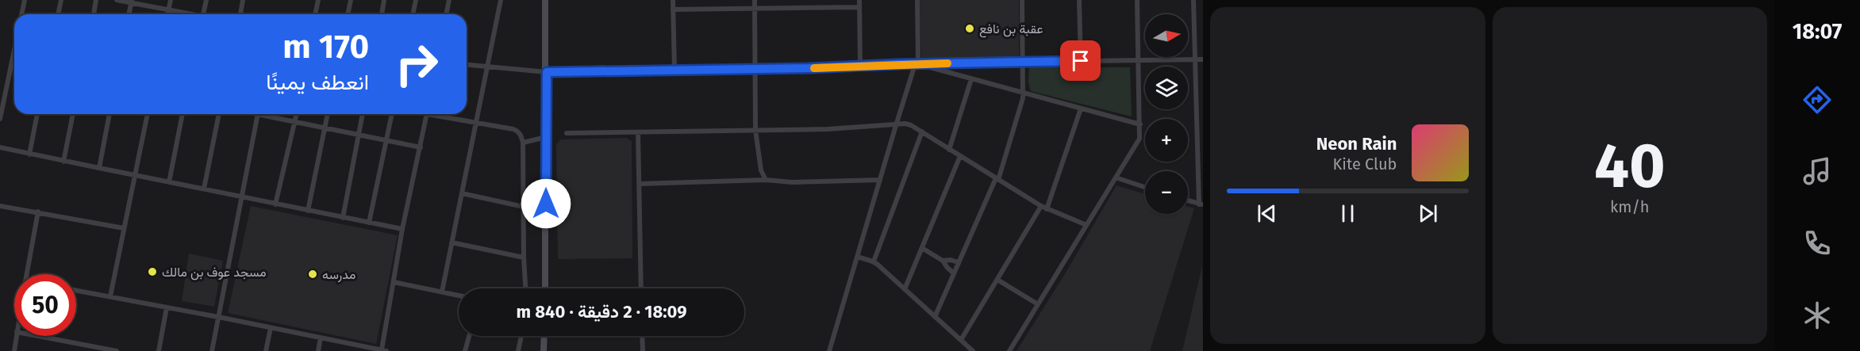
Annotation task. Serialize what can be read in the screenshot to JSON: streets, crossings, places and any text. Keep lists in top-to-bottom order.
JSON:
{
  "places": ["عقبة بن نافع", "مسجد عوف بن مالك", "مدرسه"],
  "north": "right",
  "page": {
    "tabs": "18:07",
    "tile": ["40", "km/h"],
    "map_buttons": ["+", "−"],
    "turn": ["170 m", "انعطف يمينًا"],
    "song": ["Neon Rain", "Kite Club"],
    "limit": "50",
    "trip": "18:09 · 2 دقيقة · 840 m"
  }
}
